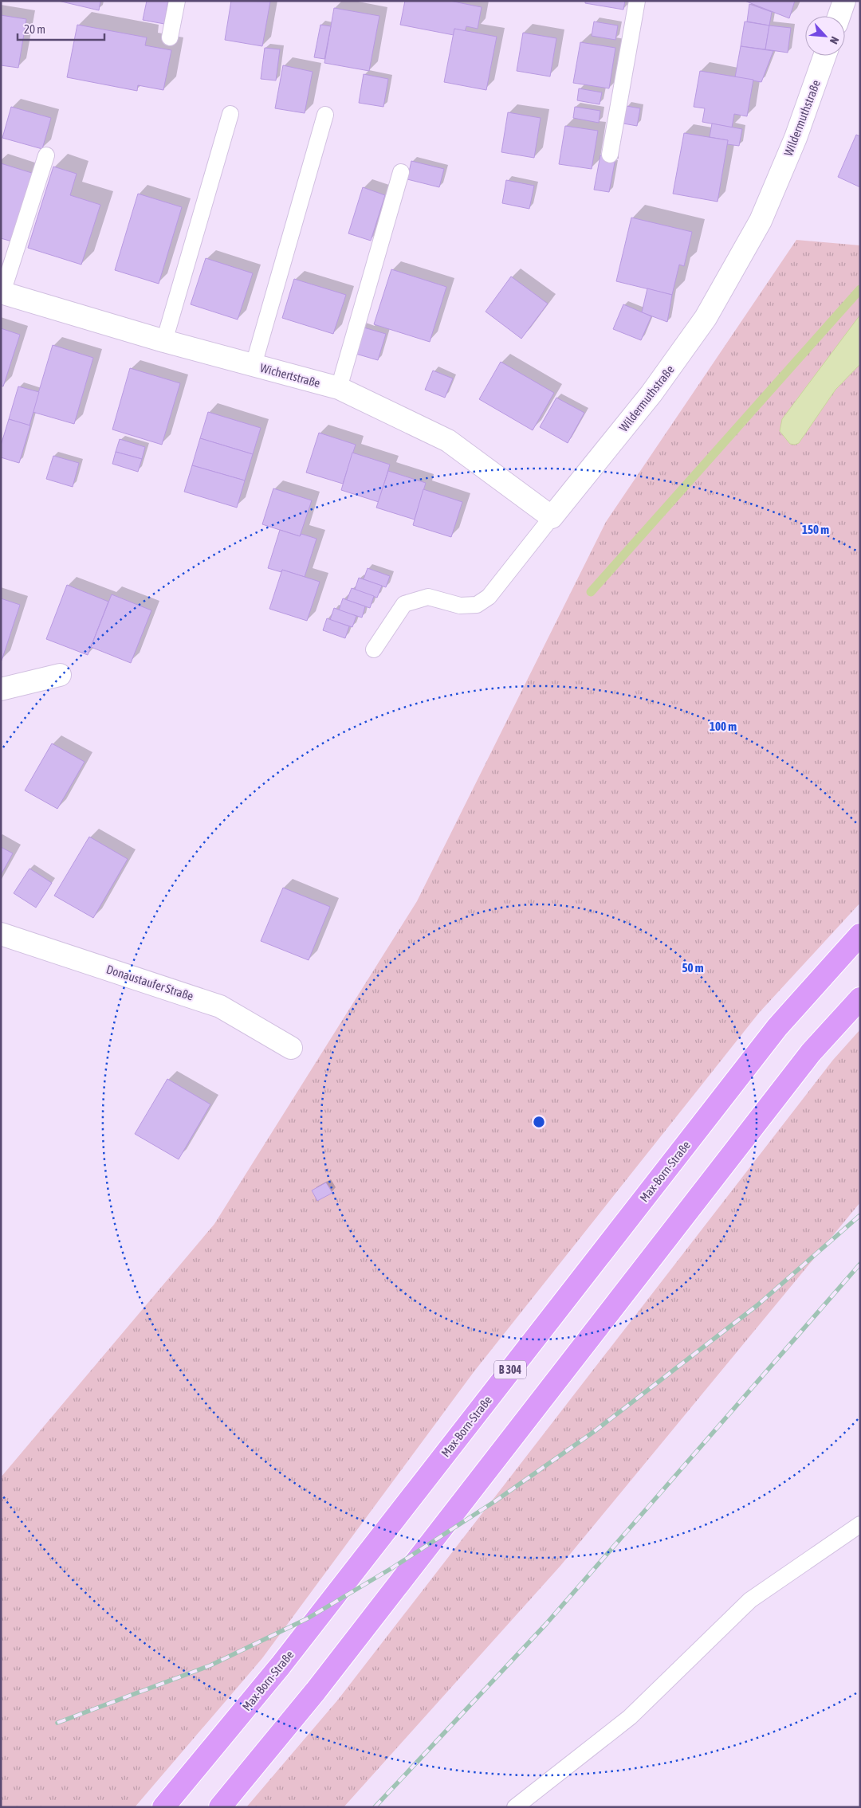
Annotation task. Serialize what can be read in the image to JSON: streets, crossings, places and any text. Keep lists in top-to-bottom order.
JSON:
{
  "streets": {
    "main road": ["Max-Born-Straße", "B 304"],
    "street": ["Wildermuthstraße", "Wichertstraße", "Donaustaufer Straße"]
  },
  "crossings": [
    ["Wildermuthstraße", "Wichertstraße"]
  ],
  "scale_bar": "20 m",
  "north": "bottom right",
  "rings": ["150 m", "100 m", "50 m"]
}
